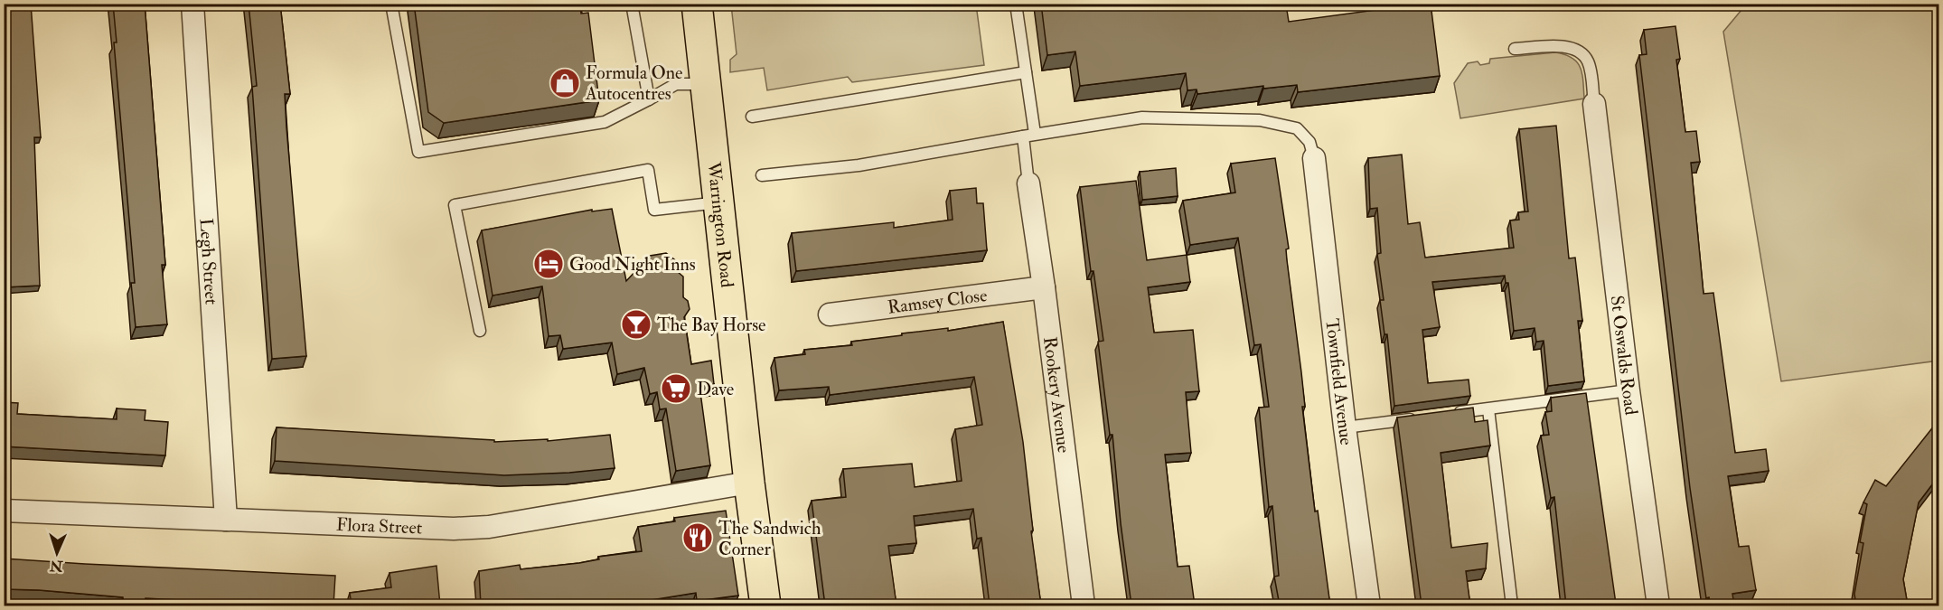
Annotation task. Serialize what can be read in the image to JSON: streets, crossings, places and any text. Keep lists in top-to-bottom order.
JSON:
{
  "streets": {
    "main road": ["Warrington Road"],
    "street": [
      "Legh Street",
      "Ramsey Close",
      "St Oswalds Road",
      "Townfield Avenue",
      "Rookery Avenue",
      "Flora Street"
    ]
  },
  "crossings": [
    ["Warrington Road", "Flora Street"],
    ["Legh Street", "Flora Street"],
    ["Ramsey Close", "Rookery Avenue"]
  ],
  "places": {
    "shop": ["Formula One Autocentres"],
    "hotel": ["Good Night Inns"],
    "bar": ["The Bay Horse"],
    "supermarket": ["Dave"],
    "restaurant": ["The Sandwich Corner"]
  },
  "north": "bottom"
}
